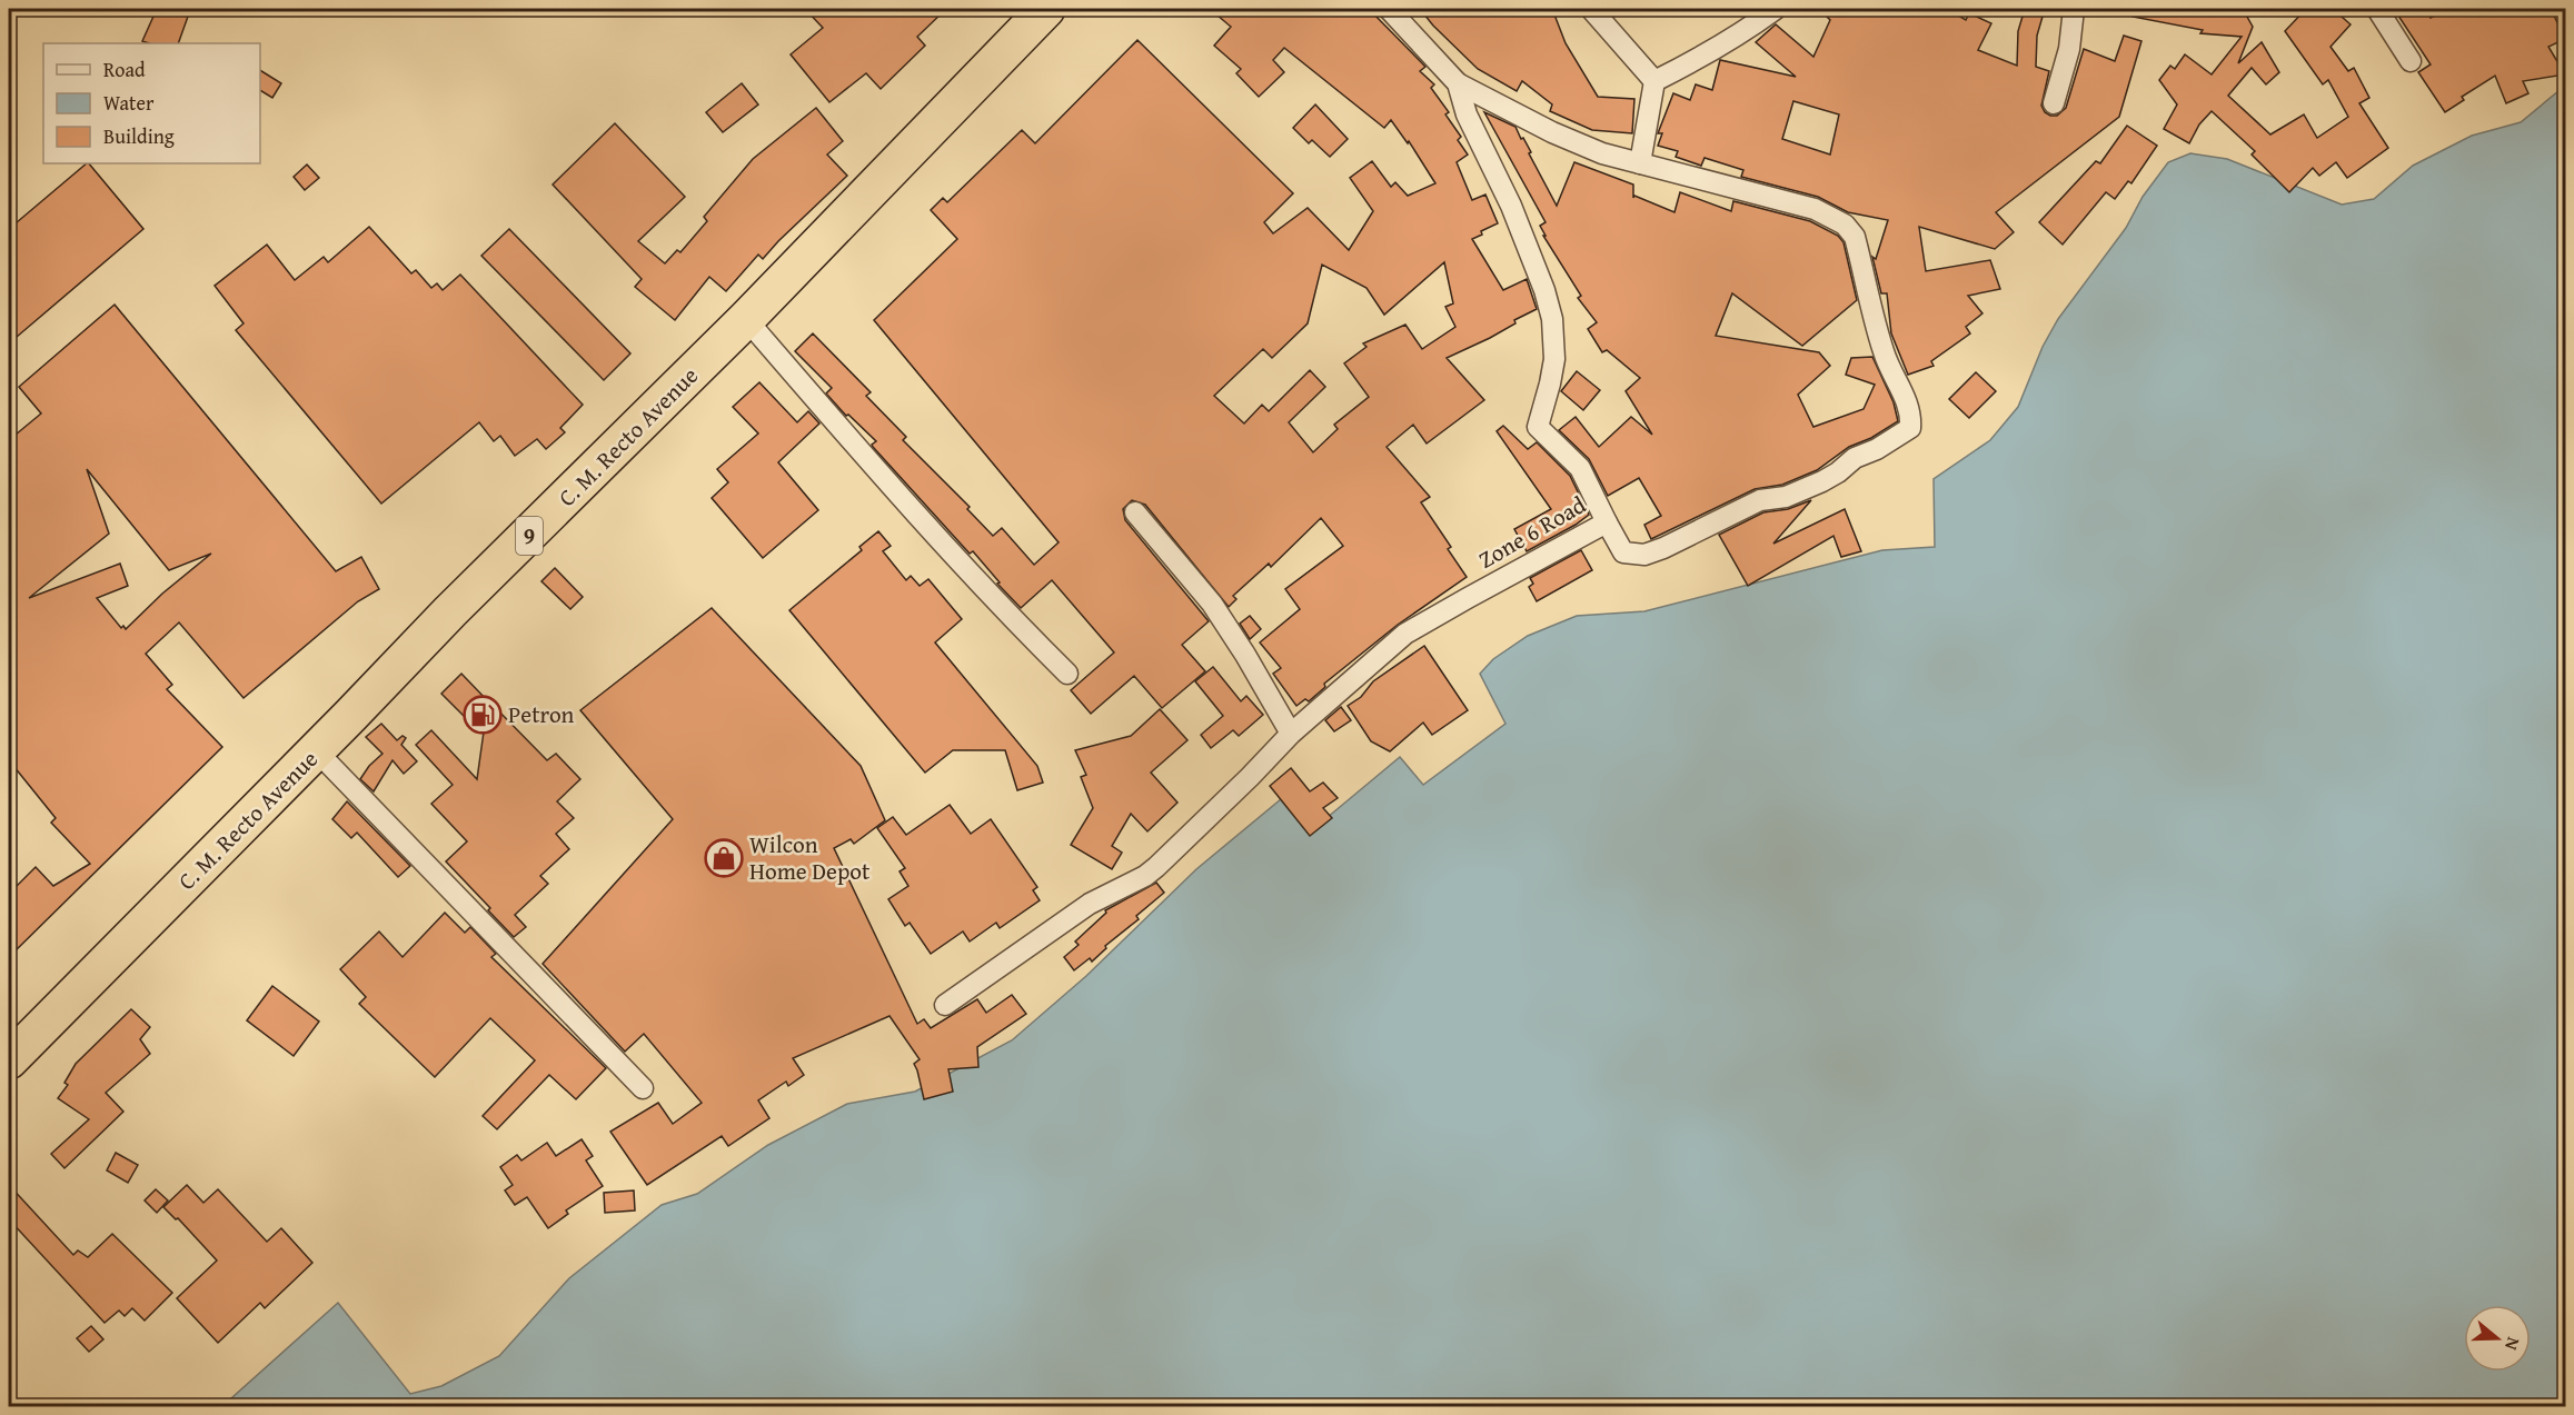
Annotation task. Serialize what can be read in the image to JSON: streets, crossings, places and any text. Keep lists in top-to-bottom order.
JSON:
{
  "streets": {
    "highway": ["C. M. Recto Avenue", "9"],
    "street": ["Zone 6 Road"]
  },
  "places": {
    "fuel station": ["Petron"],
    "shop": ["Wilcon Home Depot"]
  },
  "legend": ["Road", "Water", "Building"],
  "north": "right"
}
